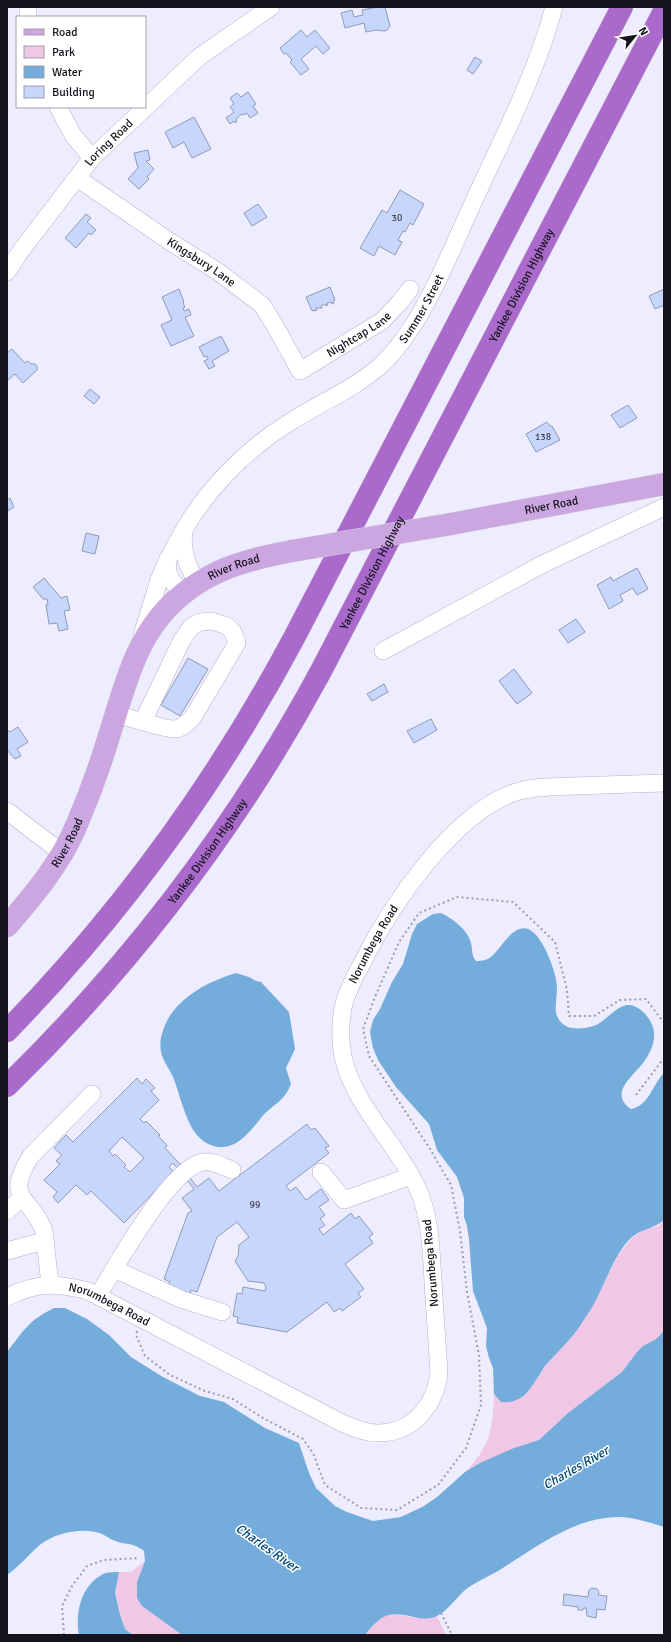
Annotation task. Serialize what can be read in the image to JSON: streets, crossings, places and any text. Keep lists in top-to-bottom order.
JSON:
{
  "streets": {
    "highway": ["Yankee Division Highway"],
    "main road": ["River Road"],
    "street": [
      "Loring Road",
      "Kingsbury Lane",
      "Summer Street",
      "Nightcap Lane",
      "Norumbega Road"
    ]
  },
  "crossings": [
    ["Loring Road", "Kingsbury Lane"],
    ["Kingsbury Lane", "Nightcap Lane"],
    ["Summer Street", "River Road"]
  ],
  "water": ["Charles River"],
  "house_numbers": ["30", "138", "99"],
  "legend": [
    "Road",
    "Park",
    "Water",
    "Building"
  ],
  "north": "top right"
}
